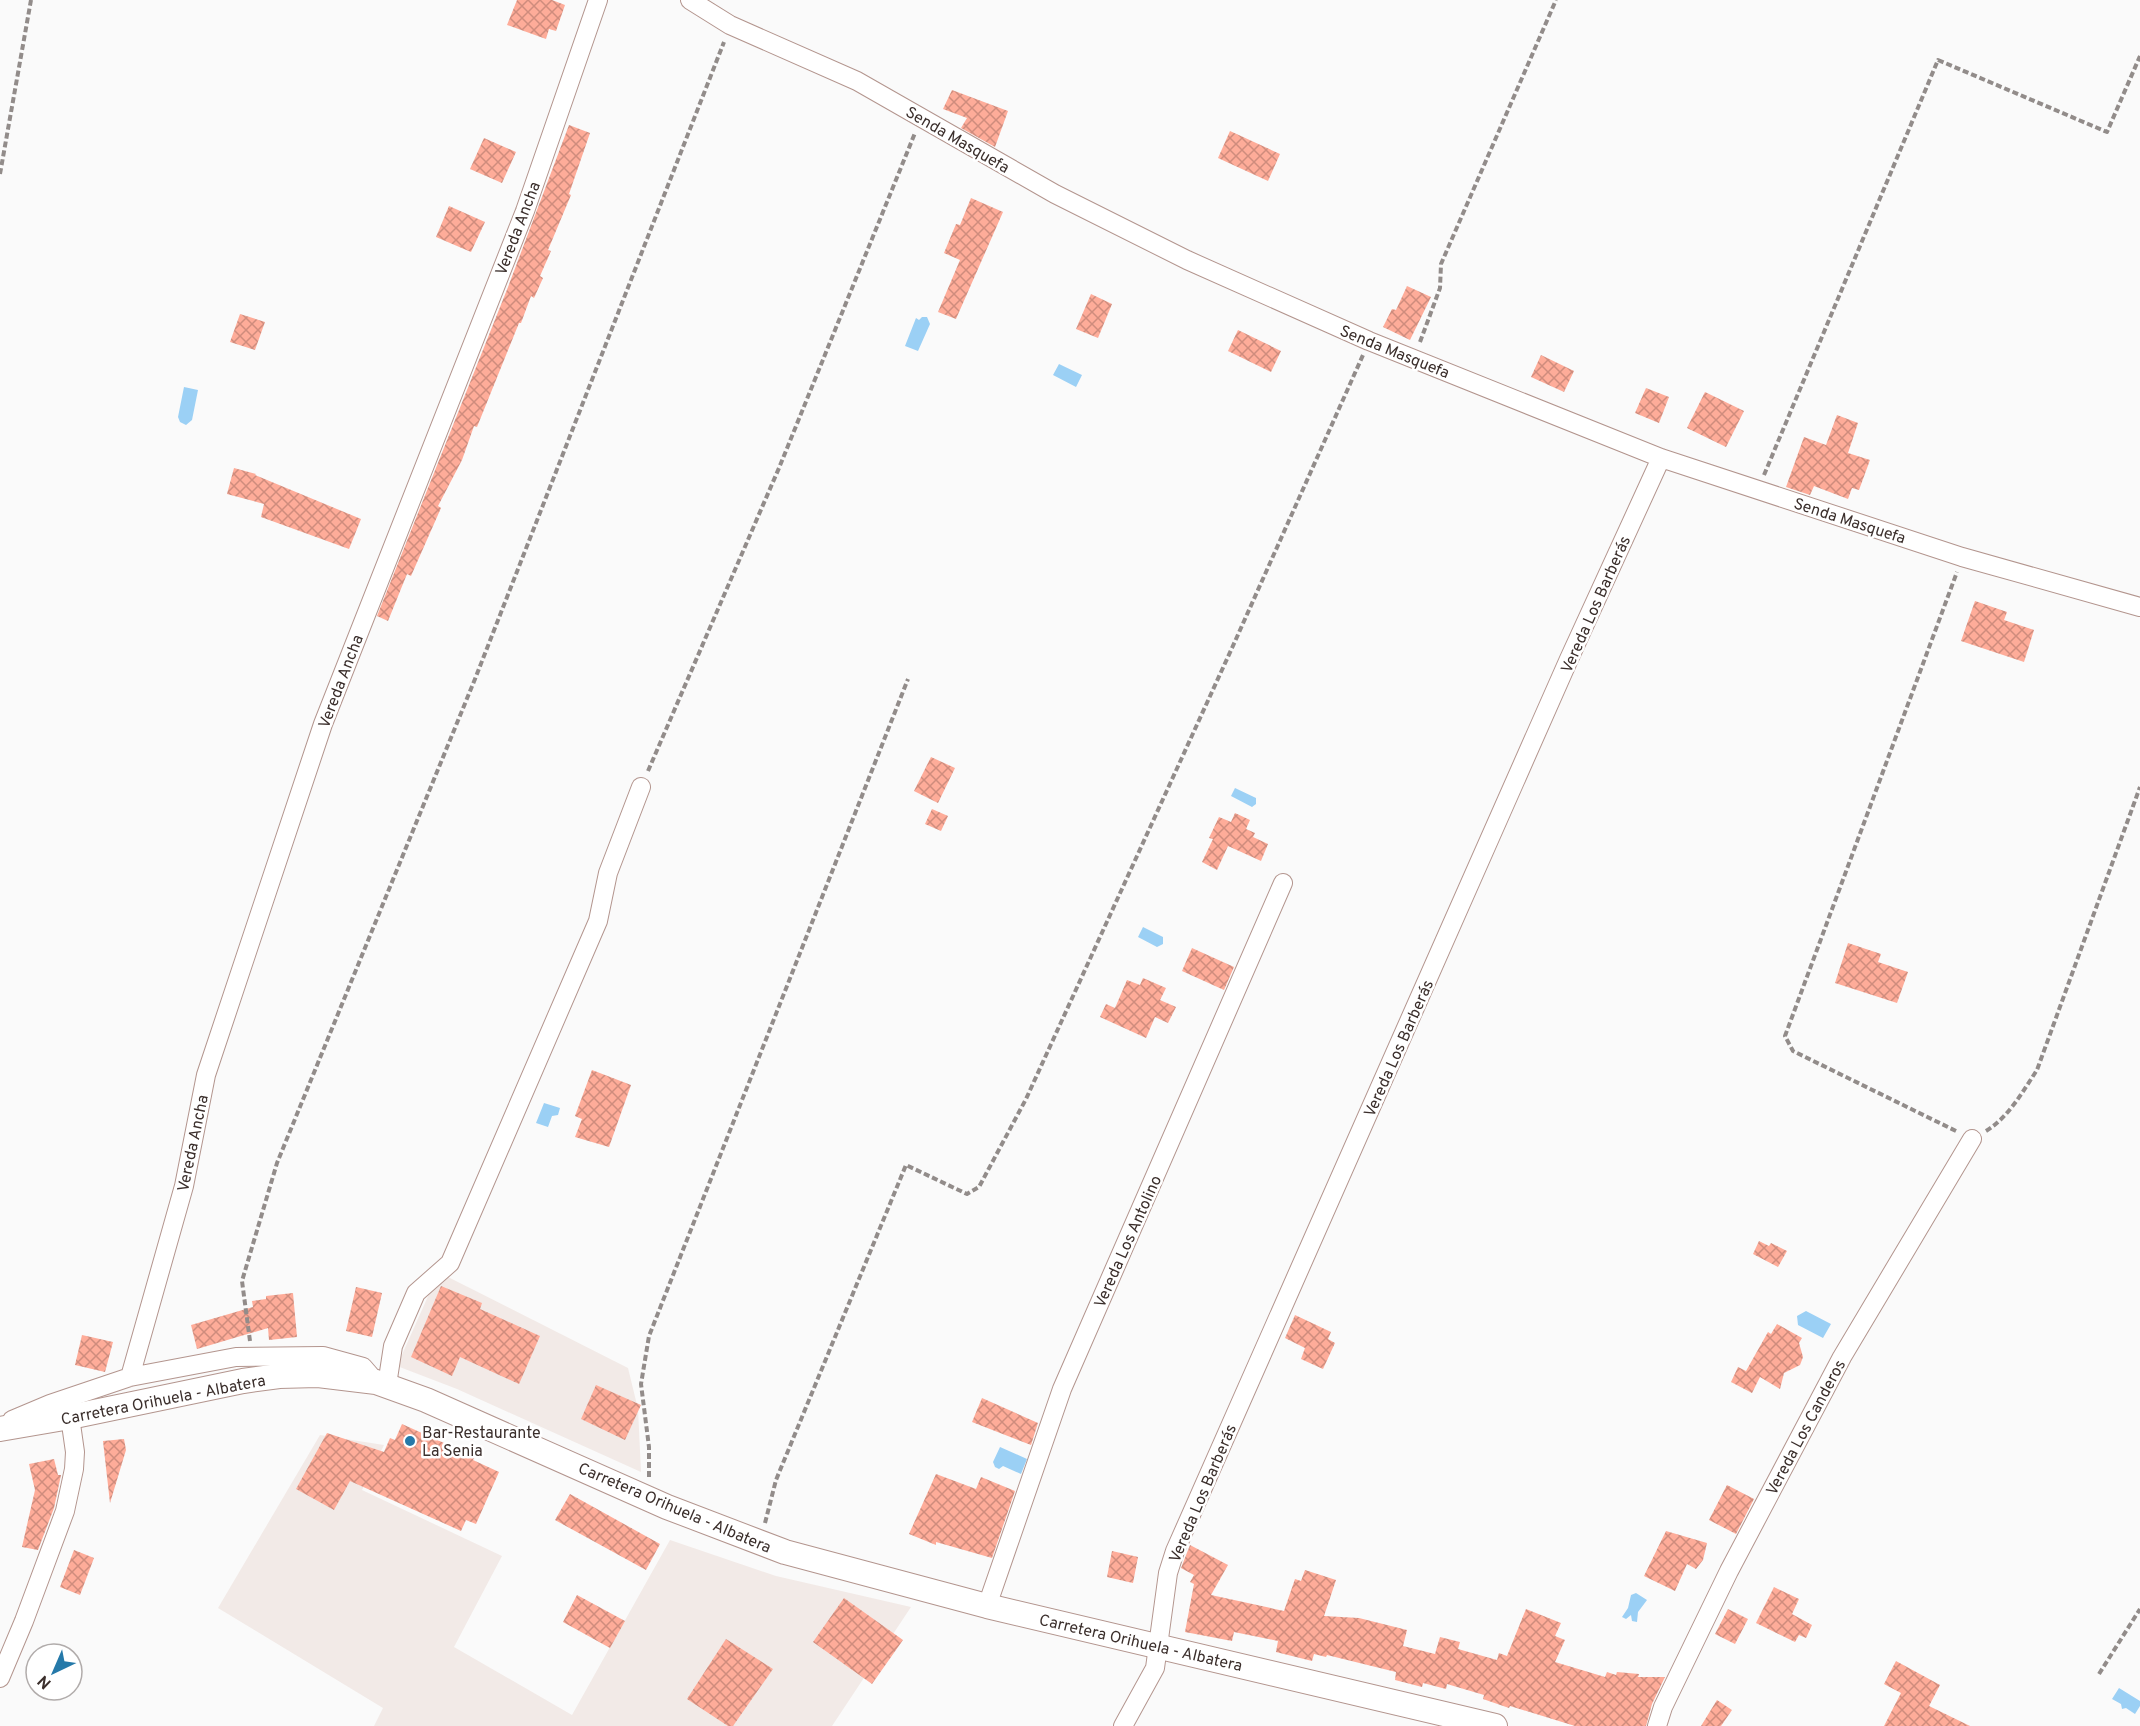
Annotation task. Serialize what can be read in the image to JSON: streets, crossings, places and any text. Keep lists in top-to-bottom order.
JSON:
{
  "streets": {
    "main road": ["Carretera Orihuela - Albatera"],
    "street": [
      "Senda Masquefa",
      "Vereda Ancha",
      "Vereda Los Barberás",
      "Vereda Los Antolino",
      "Vereda Los Canderos"
    ]
  },
  "crossings": [
    ["Senda Masquefa", "Vereda Los Barberás"],
    ["Vereda Los Barberás", "Carretera Orihuela - Albatera"],
    ["Vereda Los Antolino", "Carretera Orihuela - Albatera"]
  ],
  "places": ["Bar-Restaurante La Senia"],
  "north": "bottom left"
}
